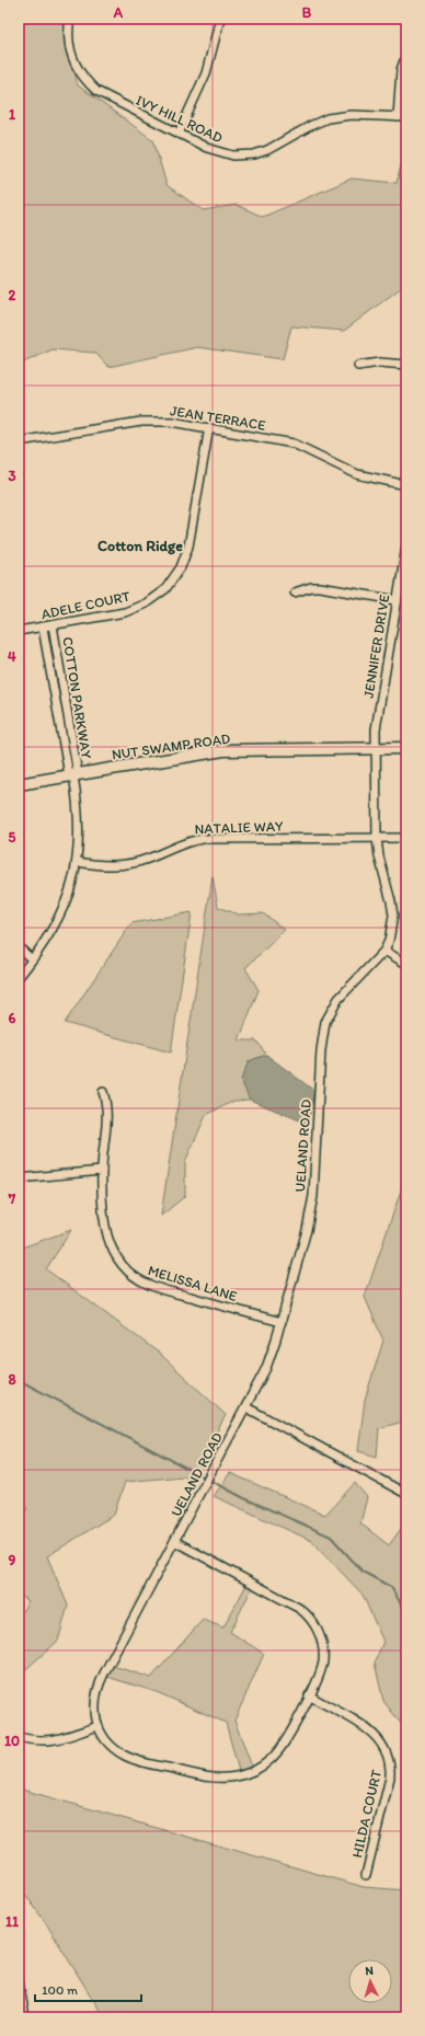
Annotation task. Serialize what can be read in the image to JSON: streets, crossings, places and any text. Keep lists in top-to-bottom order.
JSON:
{
  "streets": {
    "main road": ["NUT SWAMP ROAD"],
    "street": [
      "IVY HILL ROAD",
      "JEAN TERRACE",
      "ADELE COURT",
      "JENNIFER DRIVE",
      "COTTON PARKWAY",
      "NATALIE WAY",
      "UELAND ROAD",
      "MELISSA LANE",
      "HILDA COURT"
    ]
  },
  "crossings": [
    ["JEAN TERRACE", "ADELE COURT"],
    ["ADELE COURT", "COTTON PARKWAY"],
    ["JENNIFER DRIVE", "NUT SWAMP ROAD"],
    ["JENNIFER DRIVE", "UELAND ROAD"],
    ["COTTON PARKWAY", "NUT SWAMP ROAD"],
    ["NUT SWAMP ROAD", "UELAND ROAD"],
    ["NATALIE WAY", "UELAND ROAD"],
    ["UELAND ROAD", "MELISSA LANE"],
    ["UELAND ROAD", "HILDA COURT"]
  ],
  "districts": ["Cotton Ridge"],
  "scale_bar": "100 m",
  "north": "top",
  "grid": {
    "columns": ["A", "B"],
    "rows": [
      "1",
      "2",
      "3",
      "4",
      "5",
      "6",
      "7",
      "8",
      "9",
      "10",
      "11"
    ]
  }
}
